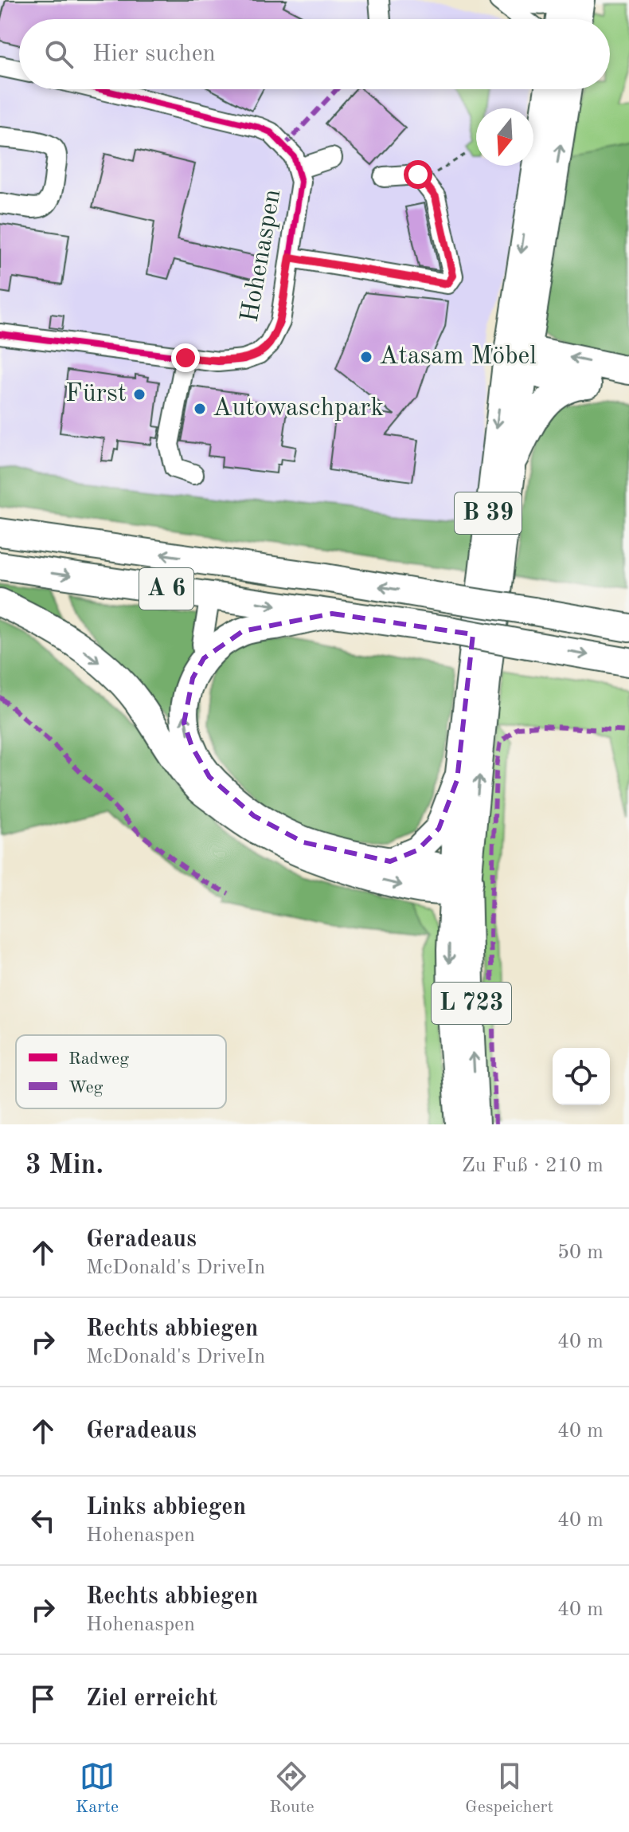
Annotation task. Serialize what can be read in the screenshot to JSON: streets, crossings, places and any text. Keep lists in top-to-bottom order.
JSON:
{
  "streets": {
    "highway": ["A 6"],
    "main road": ["B 39", "L 723"],
    "street": ["Hohenaspen"]
  },
  "crossings": [
    ["B 39", "L 723"]
  ],
  "places": ["Atasam Möbel", "Fürst", "Autowaschpark"],
  "legend": ["Radweg", "Weg"],
  "north": "bottom",
  "page": {
    "search": "Hier suchen",
    "heading": ["3 Min.", "Zu Fuß · 210 m"],
    "list": [
      ["Geradeaus", "McDonald's DriveIn", "50 m"],
      ["Rechts abbiegen", "McDonald's DriveIn", "40 m"],
      ["Geradeaus", "40 m"],
      ["Links abbiegen", "Hohenaspen", "40 m"],
      ["Rechts abbiegen", "Hohenaspen", "40 m"],
      "Ziel erreicht"
    ],
    "nav": ["Karte", "Route", "Gespeichert"]
  }
}
